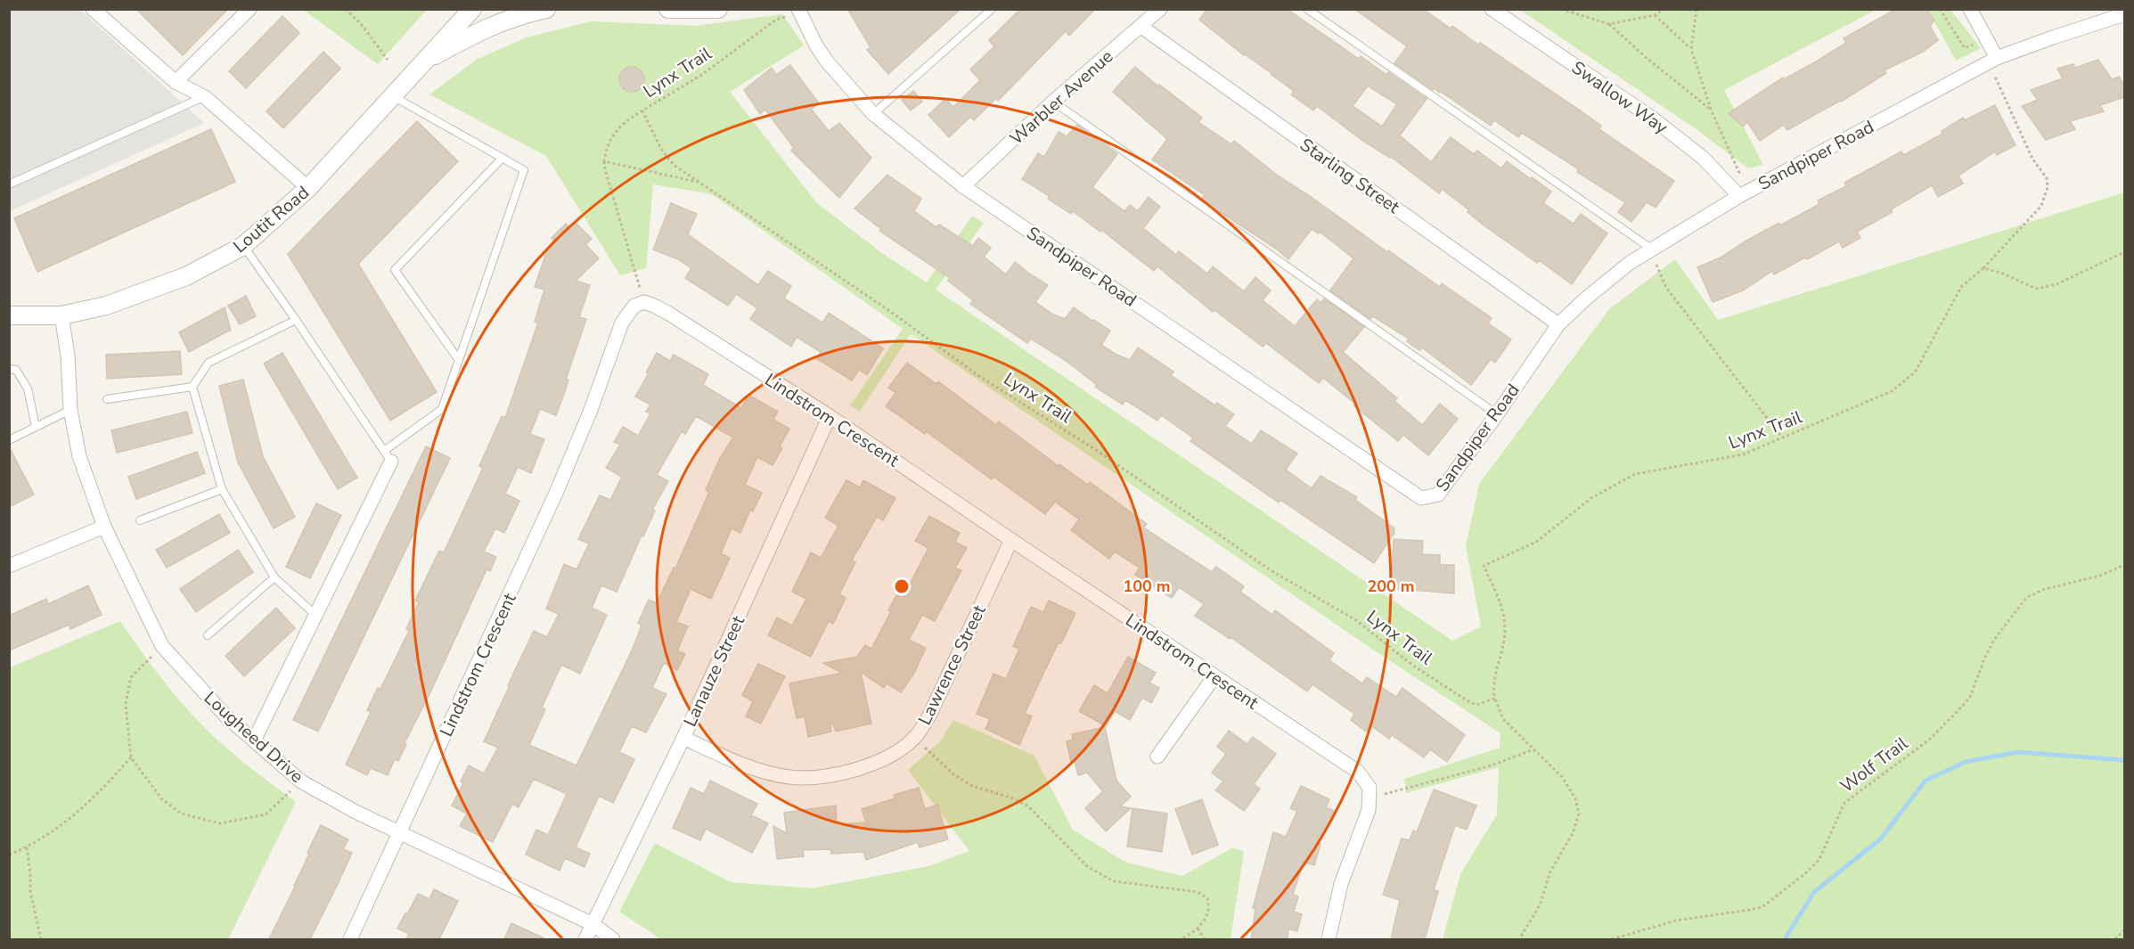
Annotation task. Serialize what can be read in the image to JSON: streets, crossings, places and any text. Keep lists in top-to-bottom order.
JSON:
{
  "streets": {
    "street": [
      "Warbler Avenue",
      "Swallow Way",
      "Sandpiper Road",
      "Starling Street",
      "Loutit Road",
      "Lindstrom Crescent",
      "Lawrence Street",
      "Lanauze Street",
      "Lougheed Drive"
    ],
    "path": ["Lynx Trail", "Wolf Trail"]
  },
  "crossings": [
    ["Lynx Trail", "Sandpiper Road"],
    ["Warbler Avenue", "Sandpiper Road"],
    ["Warbler Avenue", "Starling Street"],
    ["Swallow Way", "Sandpiper Road"],
    ["Sandpiper Road", "Starling Street"],
    ["Loutit Road", "Lougheed Drive"],
    ["Lindstrom Crescent", "Lawrence Street"],
    ["Lindstrom Crescent", "Lanauze Street"],
    ["Lindstrom Crescent", "Lougheed Drive"],
    ["Lawrence Street", "Lanauze Street"],
    ["Lanauze Street", "Lougheed Drive"]
  ],
  "rings": ["100 m", "200 m"]
}
